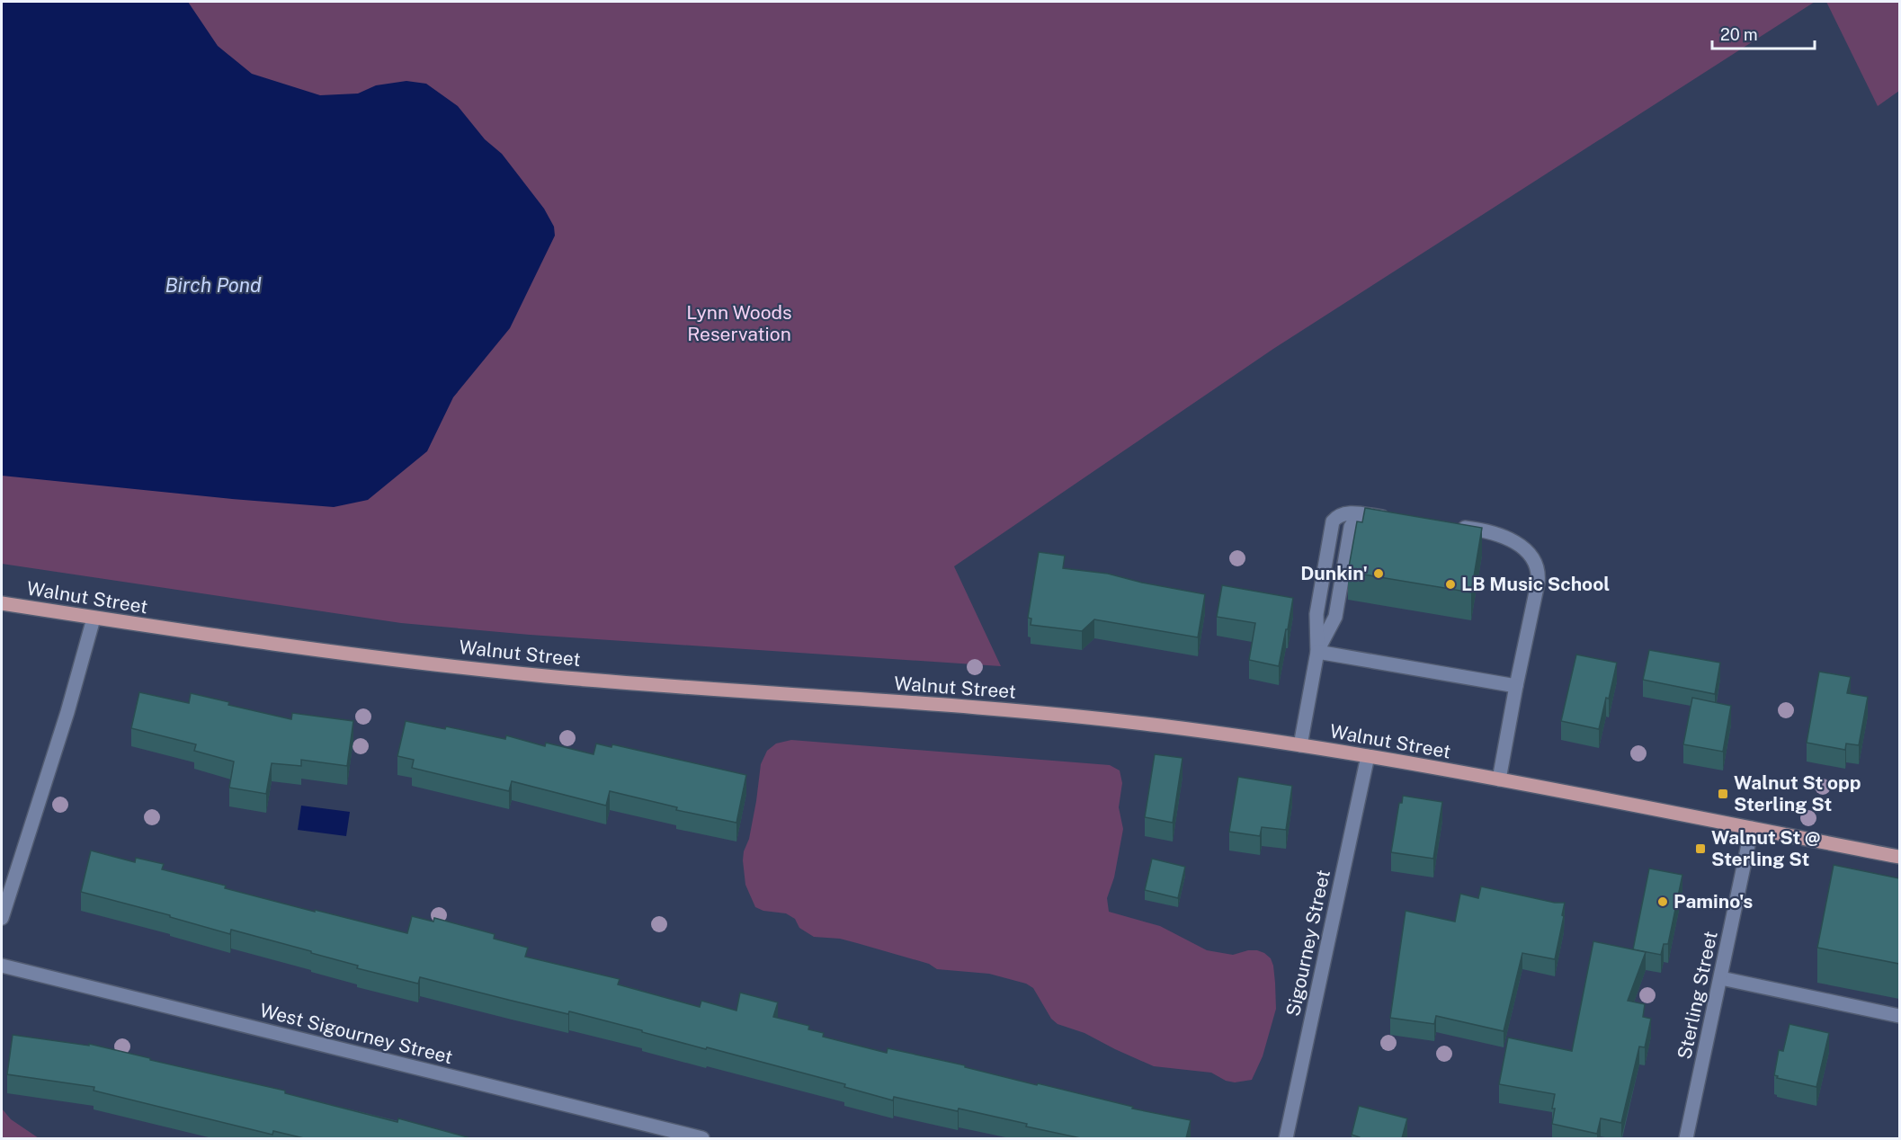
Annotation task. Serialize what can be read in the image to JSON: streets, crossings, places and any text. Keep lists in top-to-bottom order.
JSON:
{
  "streets": {
    "main road": ["Walnut Street"],
    "street": ["Sigourney Street", "Sterling Street", "West Sigourney Street"]
  },
  "crossings": [
    ["Walnut Street", "Sigourney Street"],
    ["Walnut Street", "Sterling Street"]
  ],
  "water": ["Birch Pond"],
  "parks": ["Lynn Woods Reservation"],
  "places": {
    "other": ["Dunkin'", "LB Music School", "Pamino's"],
    "transit": ["Walnut St opp Sterling St", "Walnut St @ Sterling St"]
  },
  "scale_bar": "20 m"
}
